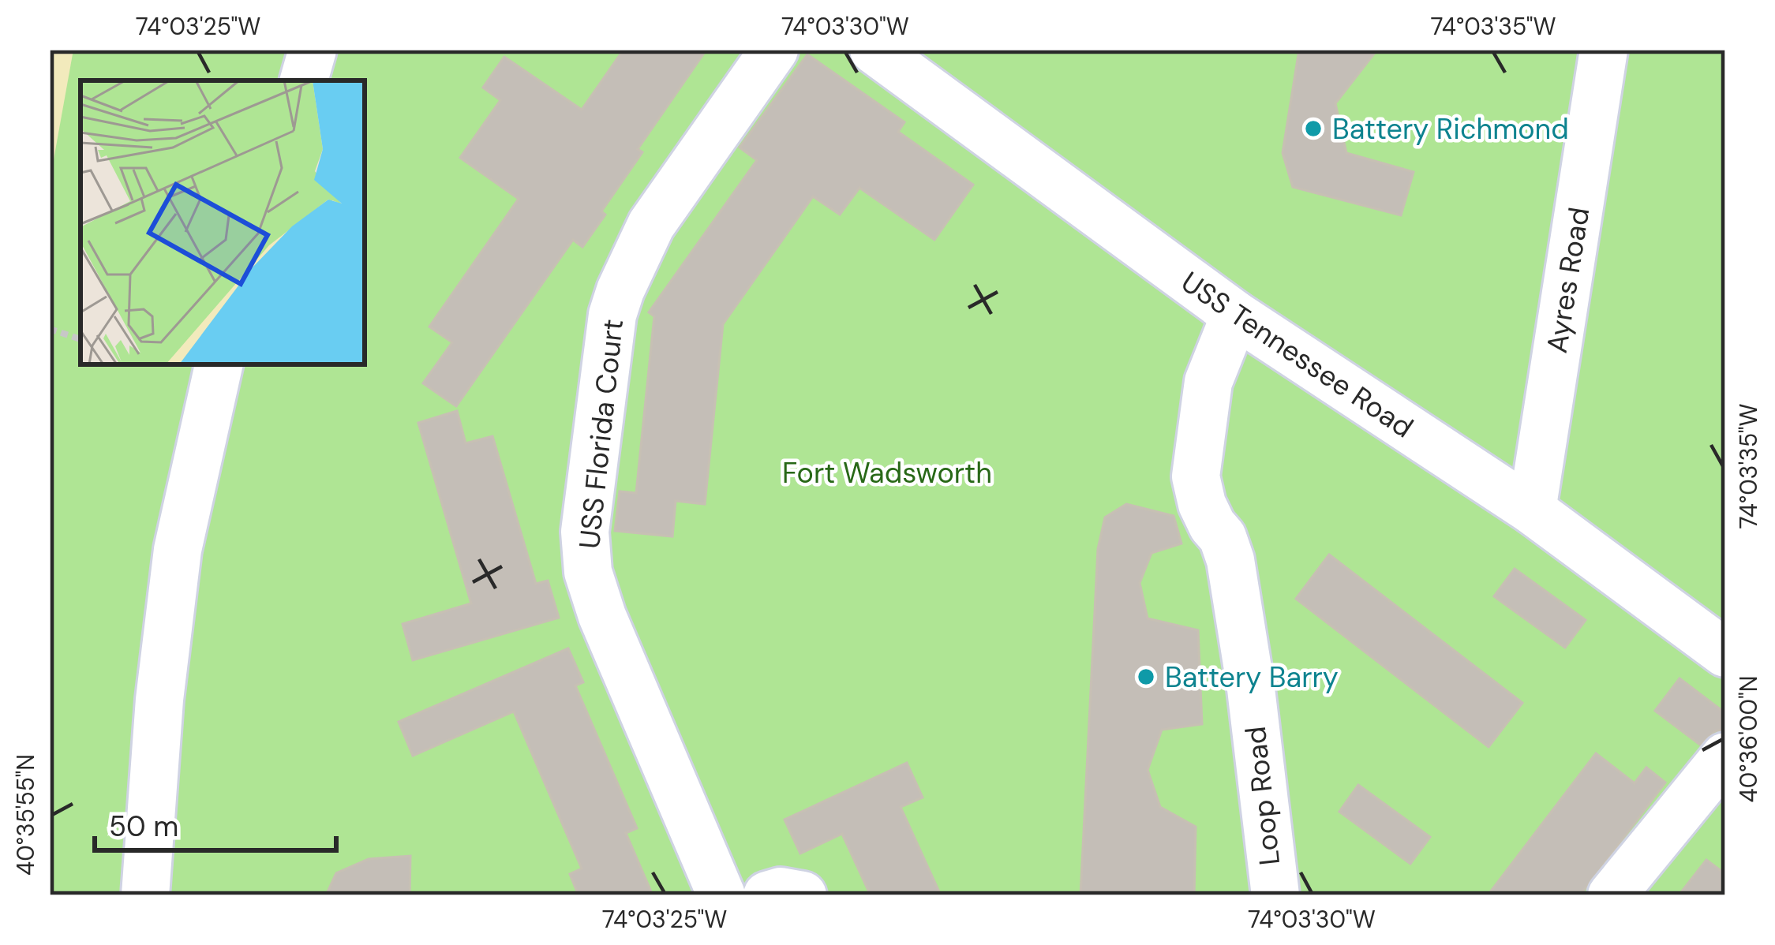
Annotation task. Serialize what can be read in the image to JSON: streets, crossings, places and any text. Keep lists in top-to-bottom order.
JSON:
{
  "streets": {
    "street": [
      "Ayres Road",
      "USS Tennessee Road",
      "USS Florida Court",
      "Loop Road"
    ]
  },
  "crossings": [
    ["Ayres Road", "USS Tennessee Road"],
    ["USS Tennessee Road", "Loop Road"]
  ],
  "parks": ["Fort Wadsworth"],
  "places": ["Battery Richmond", "Battery Barry"],
  "scale_bar": "50 m",
  "coordinates": [
    "74°03'25\"W",
    "74°03'30\"W",
    "74°03'35\"W",
    "40°36'00\"N",
    "40°35'55\"N"
  ]
}
